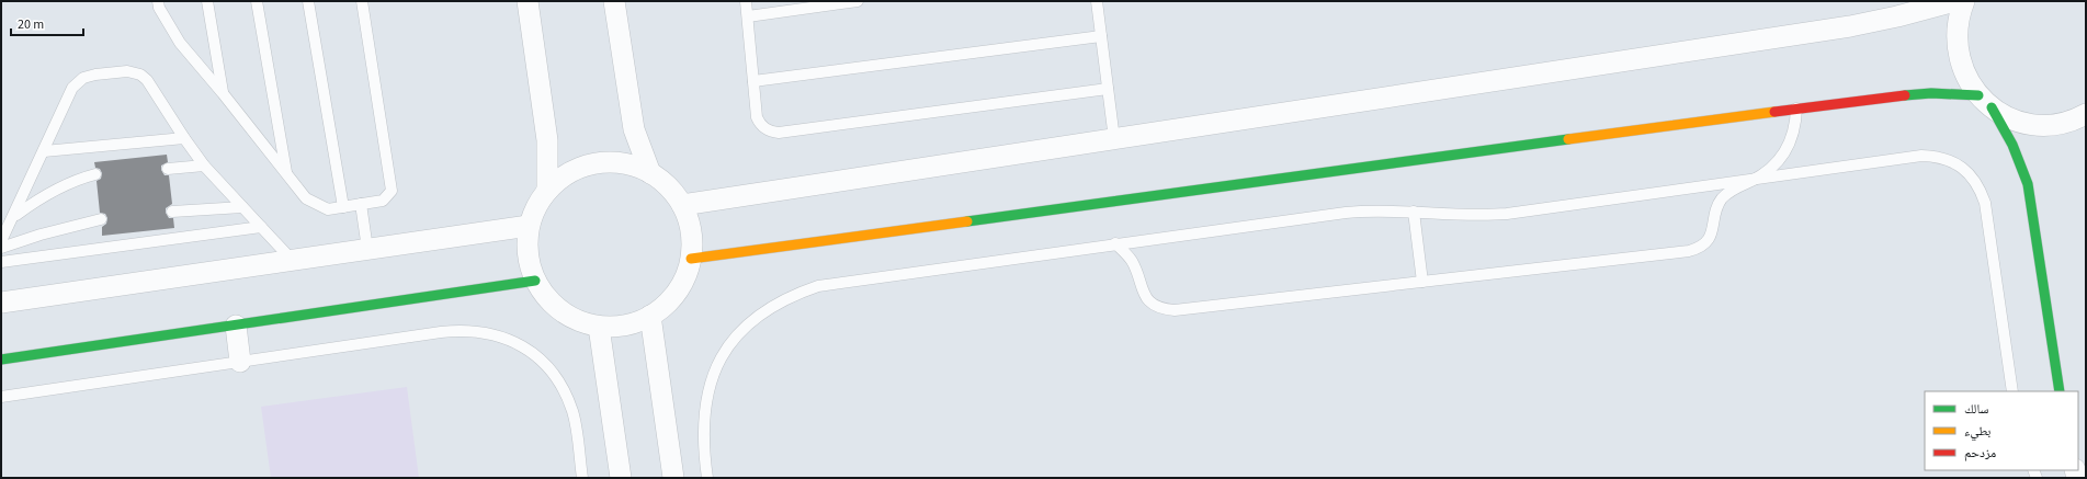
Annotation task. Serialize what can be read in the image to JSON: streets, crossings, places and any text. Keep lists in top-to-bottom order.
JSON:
{
  "legend": ["سالك", "بطيء", "مزدحم"],
  "scale_bar": "20 m"
}
